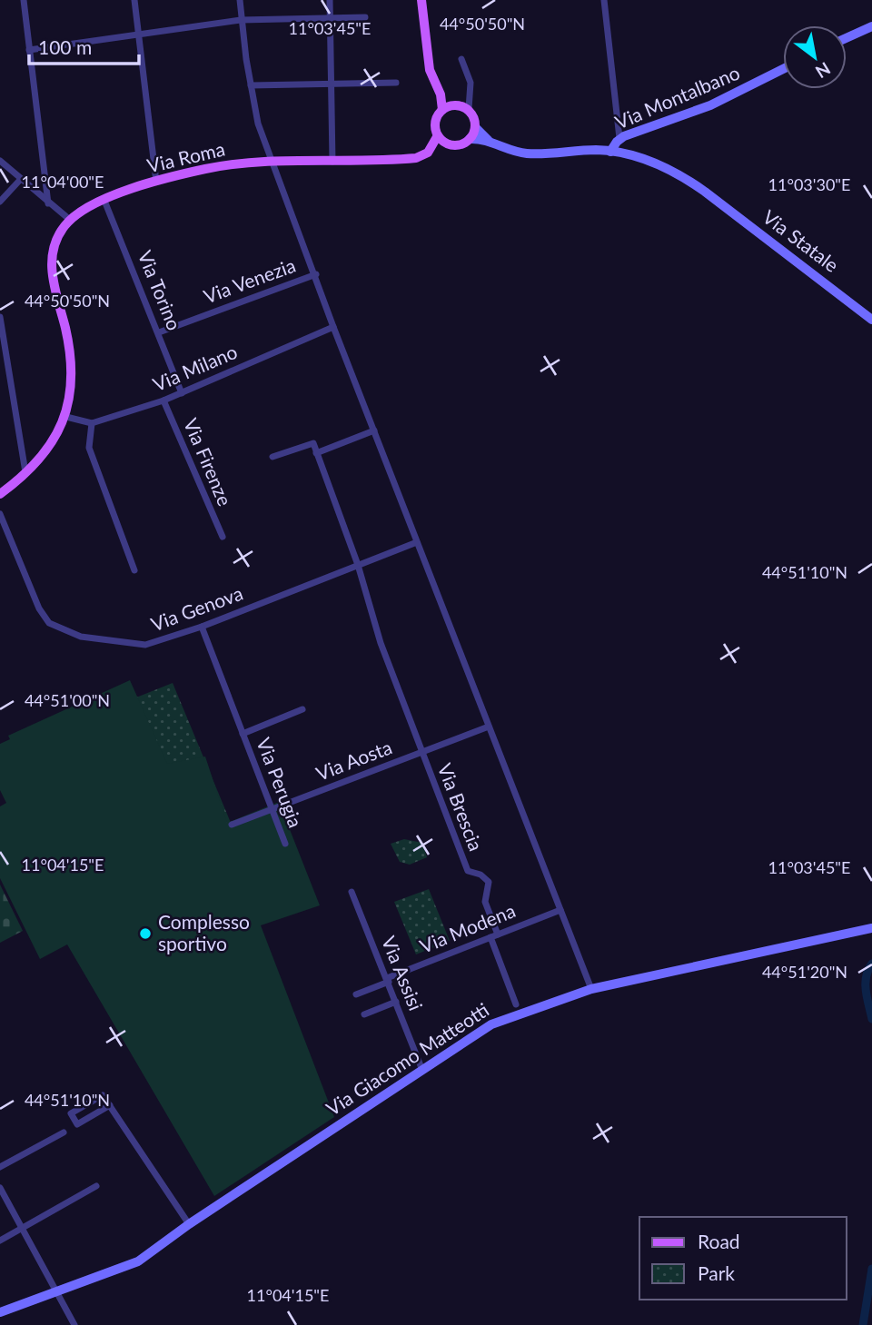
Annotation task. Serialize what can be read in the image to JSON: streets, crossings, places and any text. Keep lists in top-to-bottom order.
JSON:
{
  "streets": {
    "main road": ["Via Roma"],
    "street": [
      "Via Montalbano",
      "Via Statale",
      "Via Venezia",
      "Via Torino",
      "Via Milano",
      "Via Firenze",
      "Via Genova",
      "Via Aosta",
      "Via Perugia",
      "Via Brescia",
      "Via Modena",
      "Via Assisi",
      "Via Giacomo Matteotti"
    ]
  },
  "crossings": [
    ["Via Montalbano", "Via Statale"],
    ["Via Roma", "Via Statale"],
    ["Via Roma", "Via Torino"],
    ["Via Venezia", "Via Torino"],
    ["Via Torino", "Via Milano"],
    ["Via Milano", "Via Firenze"],
    ["Via Genova", "Via Perugia"],
    ["Via Aosta", "Via Perugia"],
    ["Via Aosta", "Via Brescia"],
    ["Via Brescia", "Via Modena"],
    ["Via Modena", "Via Assisi"],
    ["Via Assisi", "Via Giacomo Matteotti"]
  ],
  "places": ["Complesso sportivo"],
  "legend": ["Road", "Park"],
  "scale_bar": "100 m",
  "north": "bottom right",
  "coordinates": [
    "44°50'50\"N",
    "11°03'45\"E",
    "11°04'00\"E",
    "11°03'30\"E",
    "44°51'10\"N",
    "44°51'00\"N",
    "11°04'15\"E",
    "44°51'20\"N"
  ]
}
